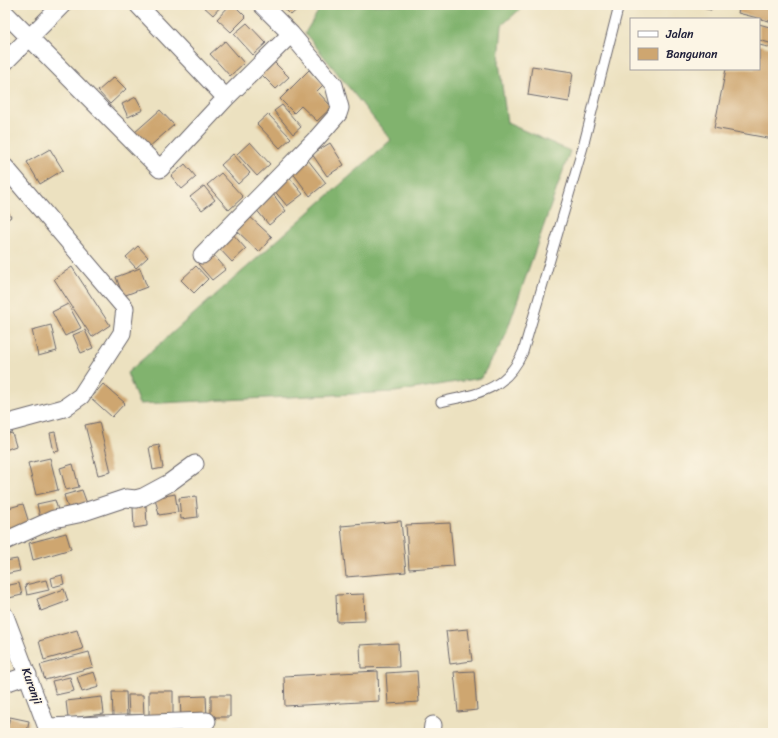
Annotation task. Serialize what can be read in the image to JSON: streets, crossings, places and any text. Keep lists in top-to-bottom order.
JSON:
{
  "streets": {
    "street": ["Kuranji"]
  },
  "legend": ["Jalan", "Bangunan"]
}
